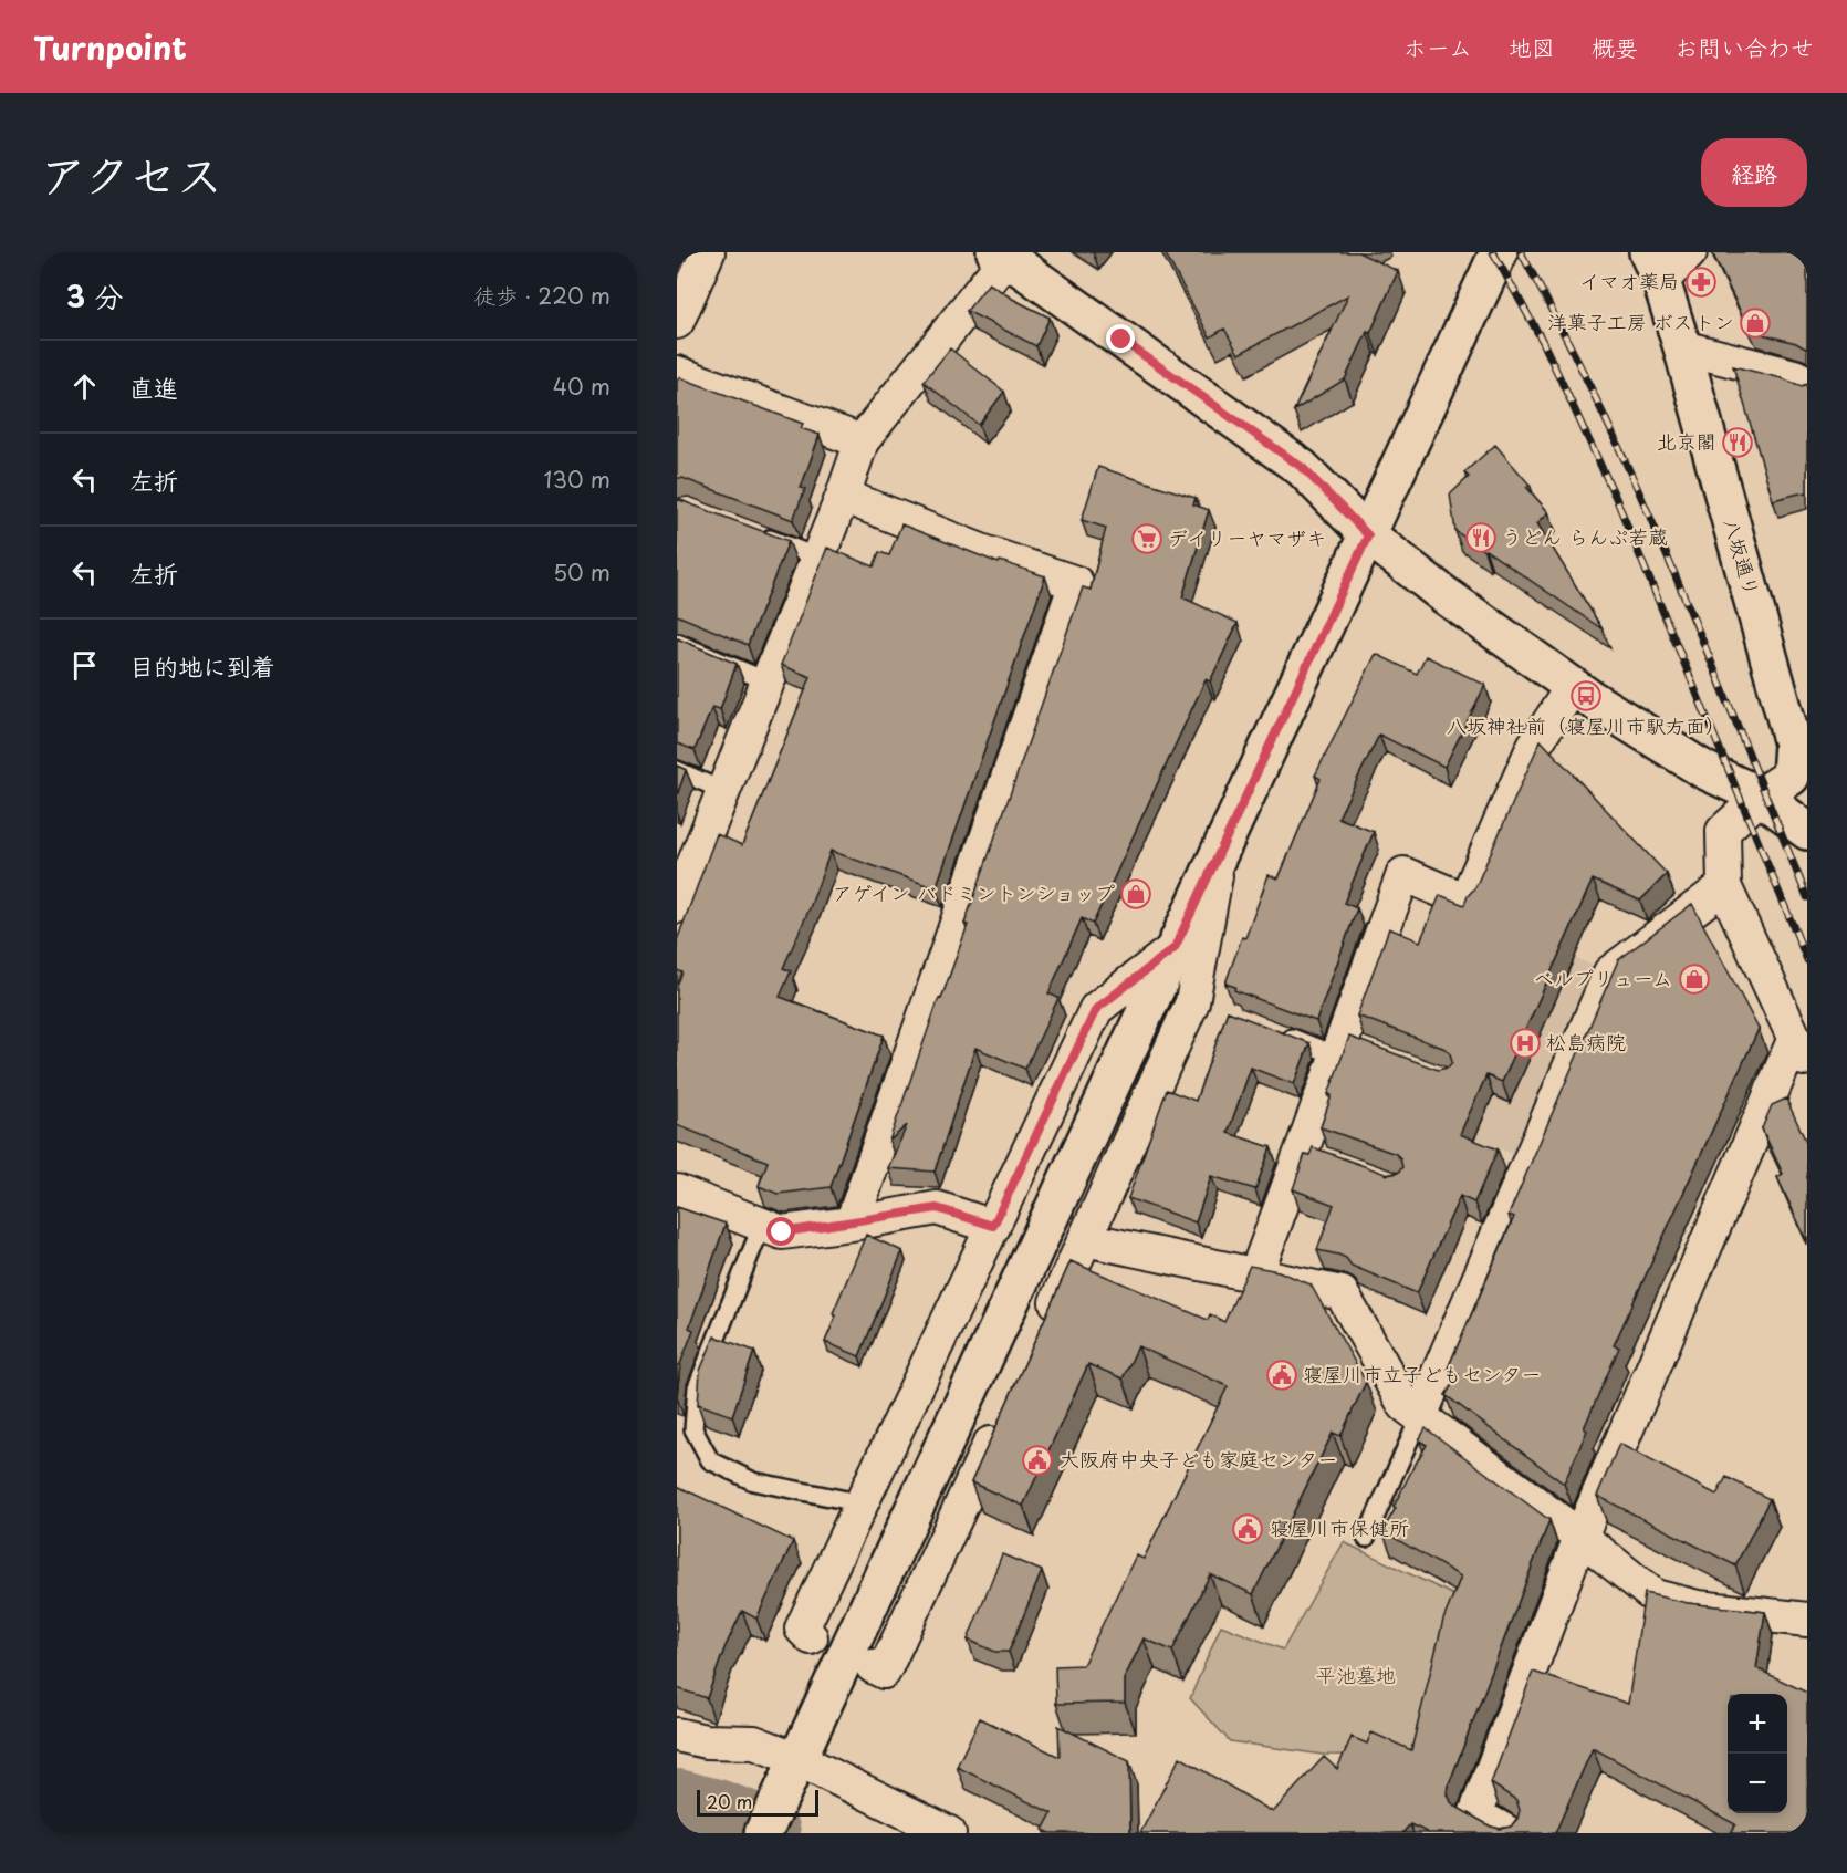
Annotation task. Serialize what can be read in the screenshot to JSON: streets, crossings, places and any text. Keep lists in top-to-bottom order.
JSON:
{
  "streets": {
    "street": ["八坂通り"]
  },
  "parks": ["平池墓地"],
  "places": {
    "pharmacy": ["イマオ薬局"],
    "shop": ["洋菓子工房 ボストン", "アゲイン バドミントンショップ", "ベルプリューム"],
    "restaurant": ["北京閣", "うどん らんぷ若蔵"],
    "supermarket": ["デイリーヤマザキ"],
    "bus stop": ["八坂神社前（寝屋川市駅方面）"],
    "hospital": ["松島病院"],
    "public building": ["寝屋川市立子どもセンター", "大阪府中央子ども家庭センター", "寝屋川市保健所"]
  },
  "scale_bar": "20 m",
  "page": {
    "header": "Turnpoint",
    "nav": [
      "ホーム",
      "地図",
      "概要",
      "お問い合わせ"
    ],
    "title": "アクセス",
    "buttons": "経路",
    "heading": ["3 分", "徒歩 · 220 m"],
    "list": [
      ["直進", "40 m"],
      ["左折", "130 m"],
      ["左折", "50 m"],
      "目的地に到着"
    ],
    "map_buttons": ["+", "−"],
    "scale": "20 m"
  }
}
